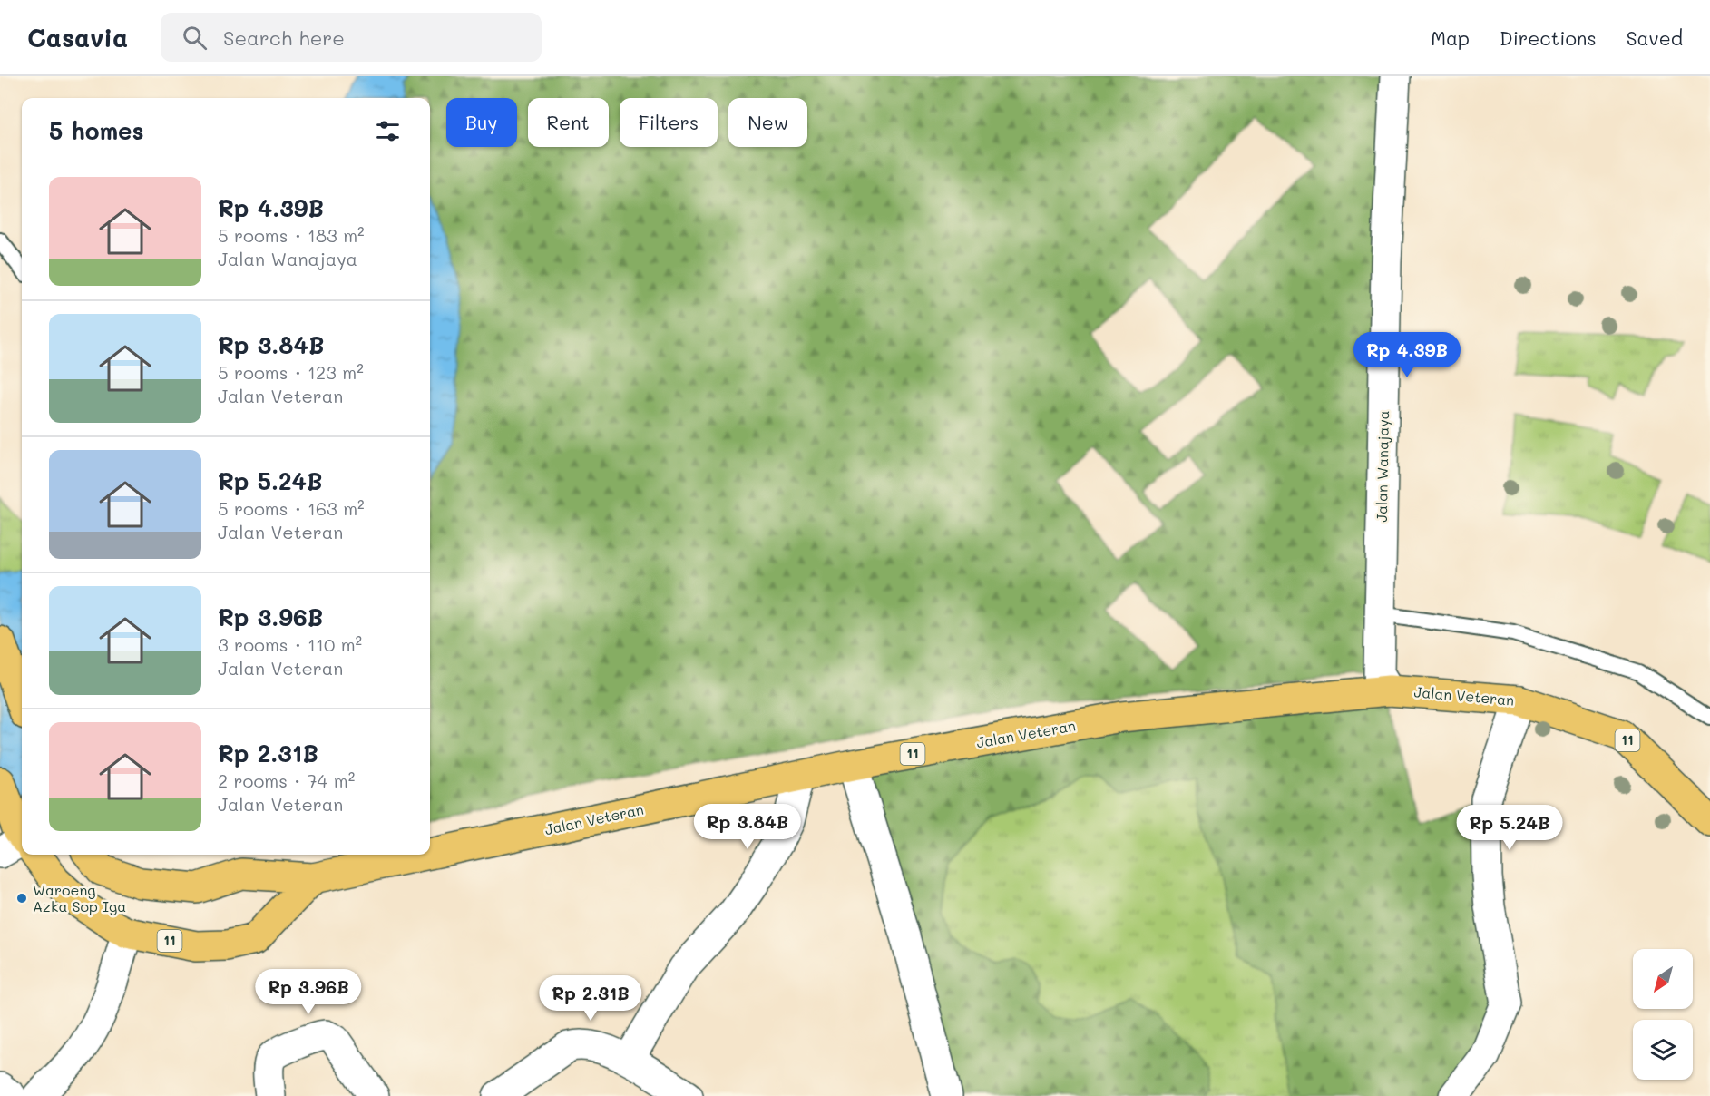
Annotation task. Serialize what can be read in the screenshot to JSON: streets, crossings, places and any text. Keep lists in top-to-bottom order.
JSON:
{
  "streets": {
    "main road": ["Jalan Veteran", "11"],
    "street": ["Jalan Wanajaya"]
  },
  "crossings": [
    ["Jalan Wanajaya", "Jalan Veteran"],
    ["Jalan Veteran", "11"]
  ],
  "places": ["Waroeng Azka Sop Iga"],
  "north": "bottom left",
  "page": {
    "header": "Casavia",
    "search": "Search here",
    "nav": ["Map", "Directions", "Saved"],
    "chip": [
      "Buy",
      "Rent",
      "Filters",
      "New"
    ],
    "heading": "5 homes",
    "list": [
      {
        "name": "Rp 4.39B",
        "note": "5 rooms · 183 m² · Jalan Wanajaya"
      },
      {
        "name": "Rp 3.84B",
        "note": "5 rooms · 123 m² · Jalan Veteran"
      },
      {
        "name": "Rp 5.24B",
        "note": "5 rooms · 163 m² · Jalan Veteran"
      },
      {
        "name": "Rp 3.96B",
        "note": "3 rooms · 110 m² · Jalan Veteran"
      },
      {
        "name": "Rp 2.31B",
        "note": "2 rooms · 74 m² · Jalan Veteran"
      }
    ],
    "price": [
      "Rp 4.39B",
      "Rp 3.84B",
      "Rp 5.24B",
      "Rp 3.96B",
      "Rp 2.31B"
    ]
  }
}
